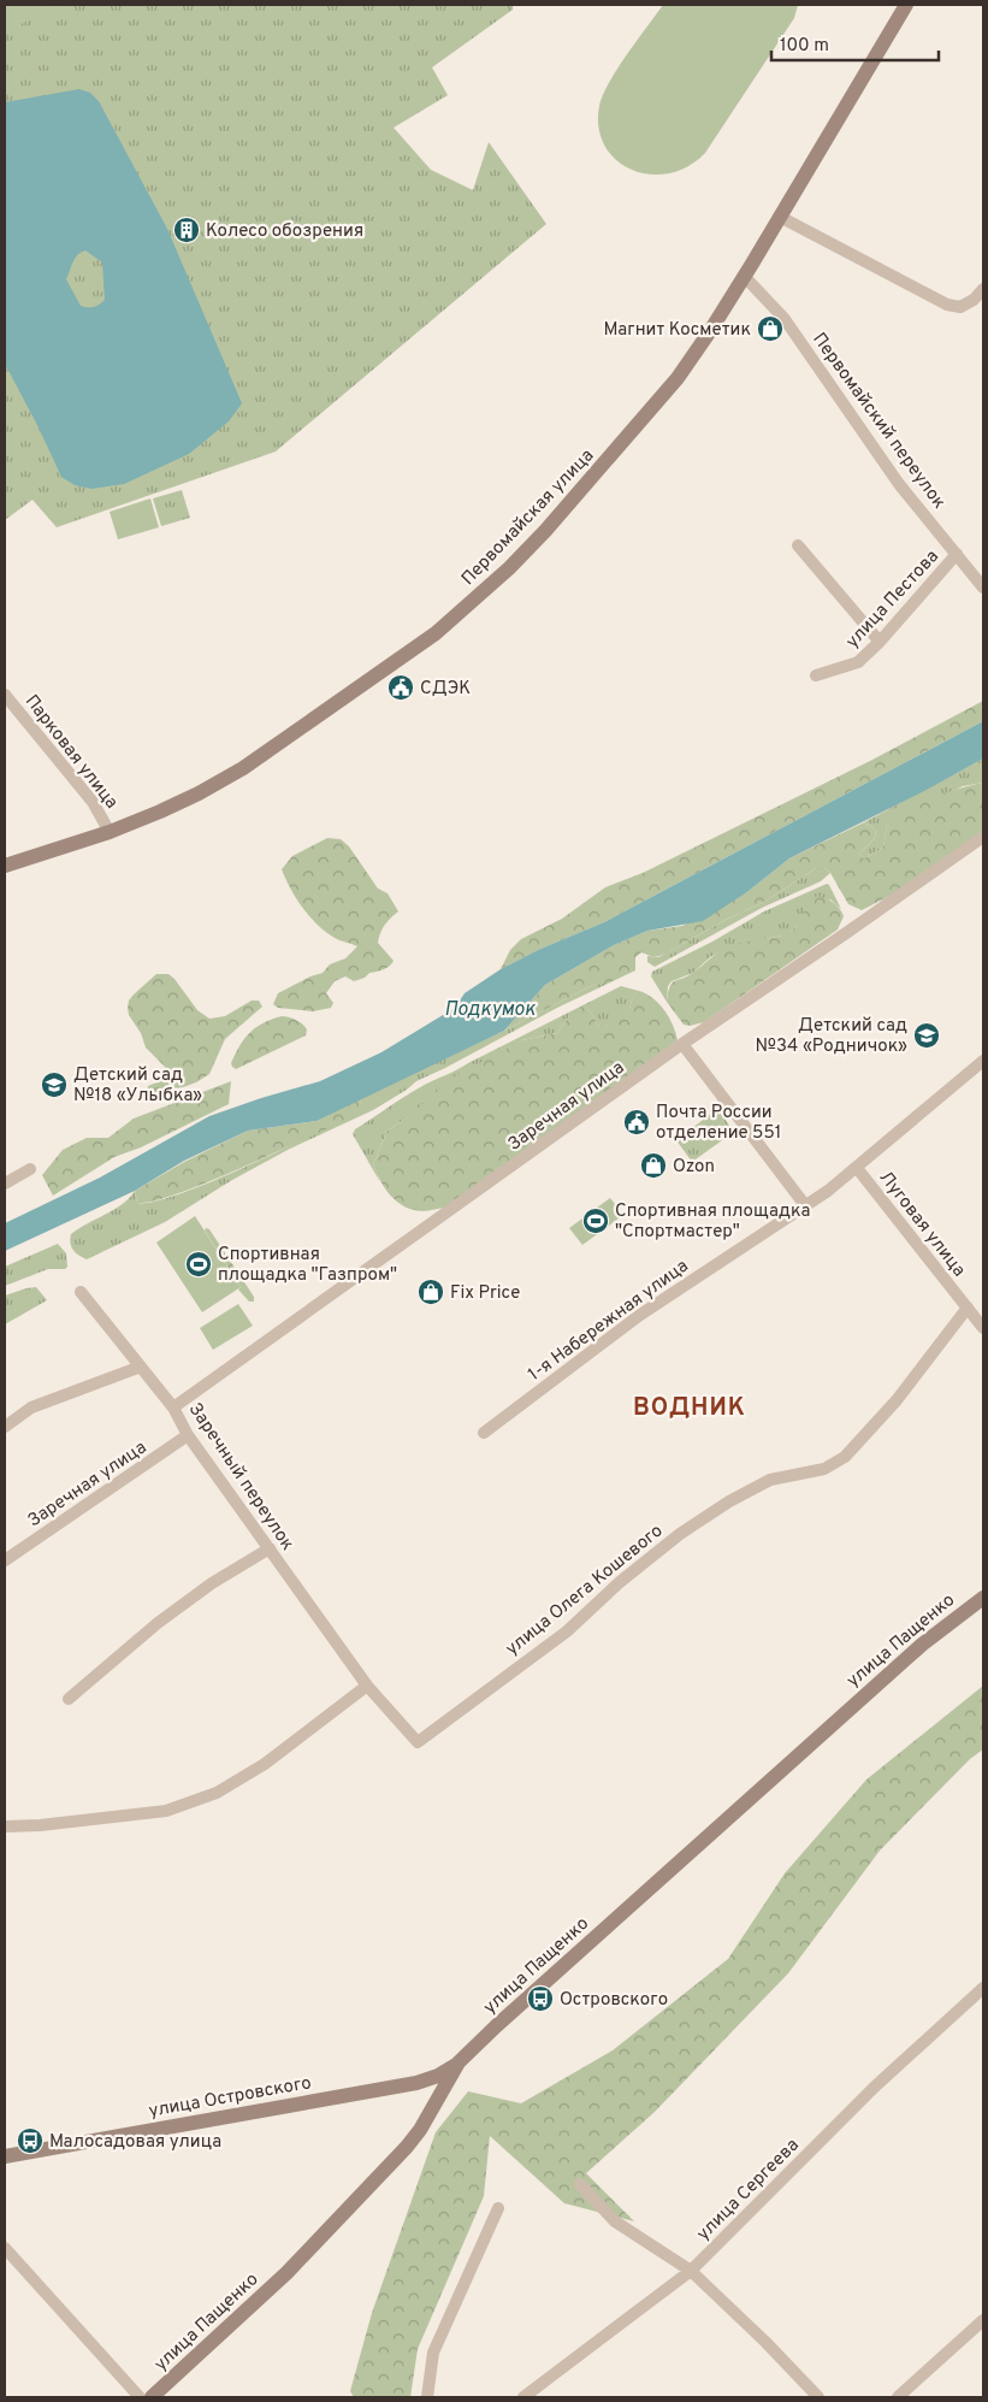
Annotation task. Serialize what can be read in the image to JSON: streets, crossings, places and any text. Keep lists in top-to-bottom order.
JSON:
{
  "streets": {
    "street": [
      "Первомайский переулок",
      "Первомайская улица",
      "улица Пестова",
      "Парковая улица",
      "Заречная улица",
      "Луговая улица",
      "1-я Набережная улица",
      "Заречный переулок",
      "улица Олега Кошевого",
      "улица Пащенко",
      "улица Островского",
      "улица Сергеева"
    ]
  },
  "crossings": [
    ["Первомайский переулок", "Первомайская улица"],
    ["Первомайский переулок", "улица Пестова"],
    ["Первомайская улица", "Парковая улица"],
    ["Заречная улица", "Заречный переулок"],
    ["Луговая улица", "1-я Набережная улица"],
    ["Луговая улица", "улица Олега Кошевого"],
    ["Заречный переулок", "улица Олега Кошевого"],
    ["улица Пащенко", "улица Островского"]
  ],
  "districts": ["ВОДНИК"],
  "water": ["Подкумок"],
  "places": {
    "building": ["Колесо обозрения"],
    "shop": ["Магнит Косметик", "Ozon", "Fix Price"],
    "public building": ["СДЭК", "Почта России отделение 551"],
    "school or university": ["Детский сад №34 «Родничок»", "Детский сад №18 «Улыбка»"],
    "sports": ["Спортивная площадка \"Спортмастер\"", "Спортивная площадка \"Газпром\""],
    "bus stop": ["Островского", "Малосадовая улица"]
  },
  "scale_bar": "100 m"
}
